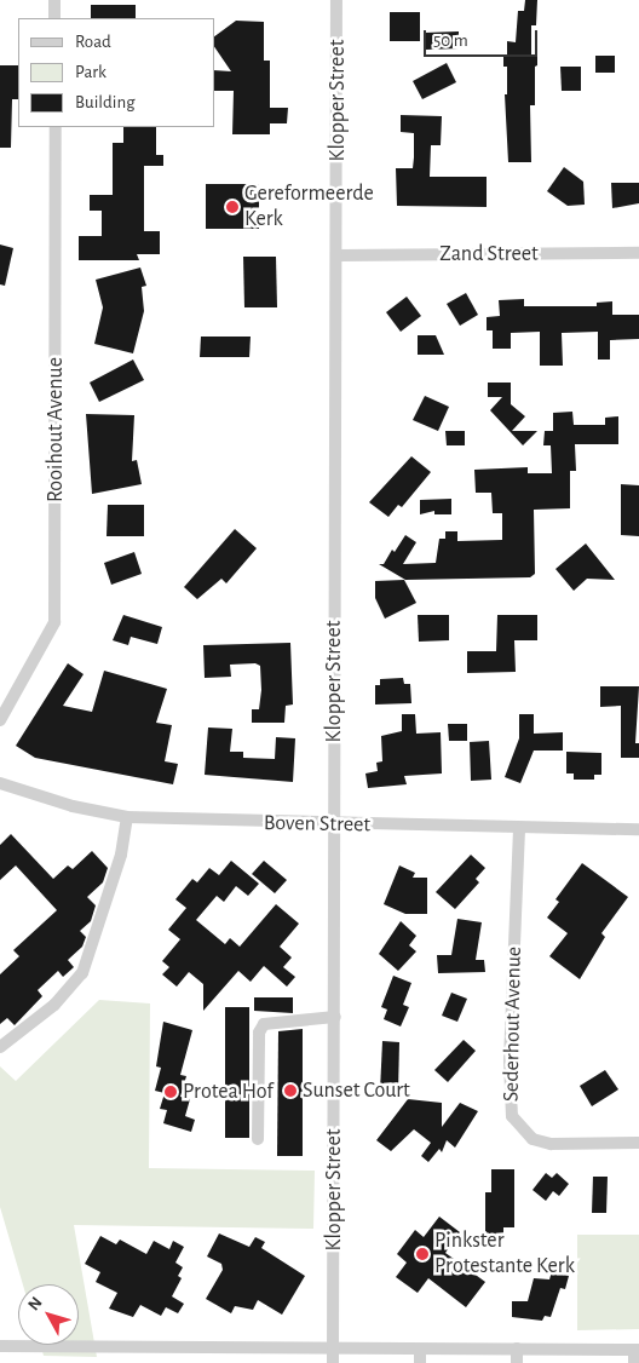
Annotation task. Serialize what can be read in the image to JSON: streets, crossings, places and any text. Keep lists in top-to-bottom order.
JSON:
{
  "streets": {
    "street": [
      "Klopper Street",
      "Zand Street",
      "Rooihout Avenue",
      "Boven Street",
      "Sederhout Avenue"
    ]
  },
  "crossings": [
    ["Klopper Street", "Zand Street"],
    ["Klopper Street", "Boven Street"],
    ["Boven Street", "Sederhout Avenue"]
  ],
  "places": [
    "Gereformeerde Kerk",
    "Sunset Court",
    "Protea Hof",
    "Pinkster Protestante Kerk"
  ],
  "legend": ["Road", "Park", "Building"],
  "scale_bar": "50 m",
  "north": "top left"
}
